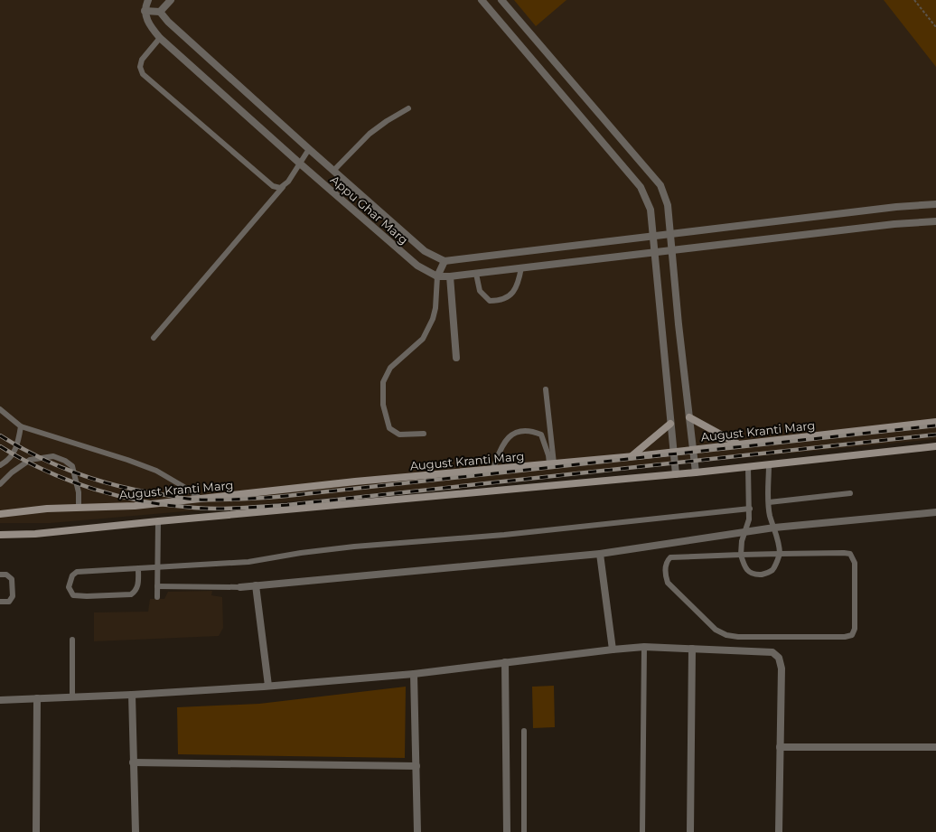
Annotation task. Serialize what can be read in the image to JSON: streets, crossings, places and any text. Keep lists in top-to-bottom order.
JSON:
{
  "streets": {
    "main road": ["August Kranti Marg"],
    "street": ["Appu Ghar Marg"]
  }
}
